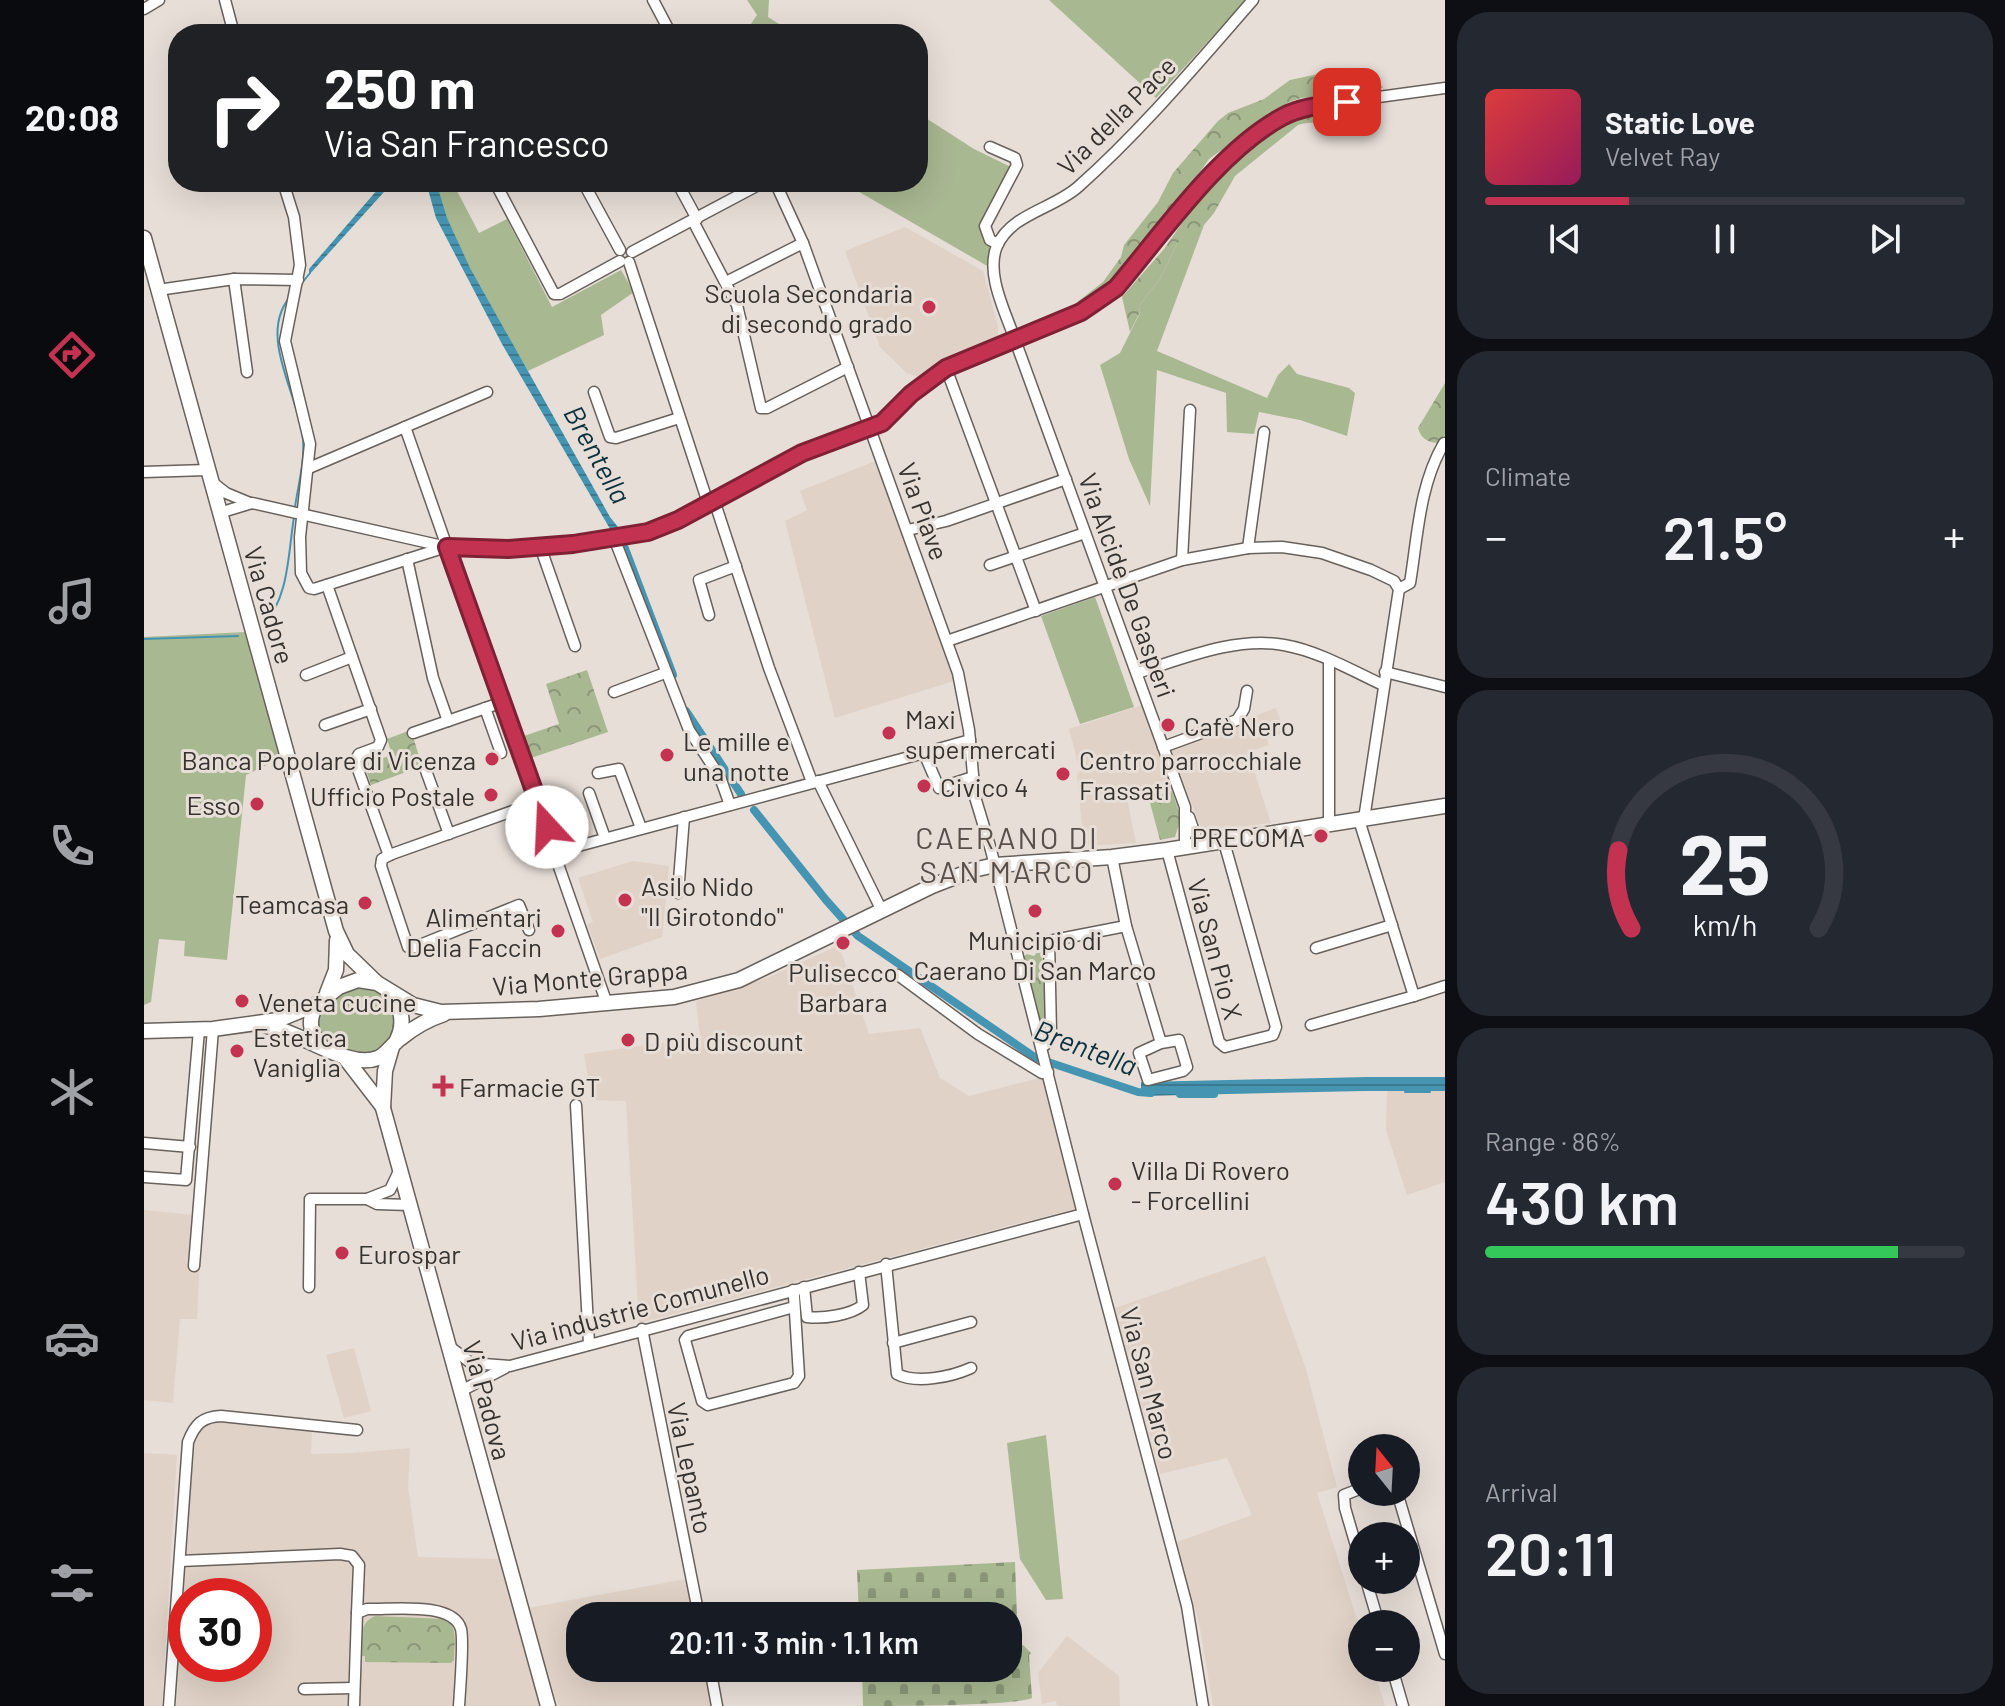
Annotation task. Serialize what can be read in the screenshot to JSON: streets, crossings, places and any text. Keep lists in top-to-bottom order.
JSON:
{
  "streets": {
    "main road": ["Via Cadore", "Via Monte Grappa", "Via Padova"],
    "street": [
      "Via della Pace",
      "Via Piave",
      "Via Alcide De Gasperi",
      "Via San Pio X",
      "Via industrie Comunello",
      "Via San Marco",
      "Via Lepanto"
    ]
  },
  "crossings": [
    ["Via della Pace", "Via Alcide De Gasperi"],
    ["Via Piave", "Via Monte Grappa"],
    ["Via Piave", "Via San Marco"],
    ["Via Alcide De Gasperi", "Via Monte Grappa"],
    ["Via Cadore", "Via Monte Grappa"],
    ["Via Cadore", "Via Padova"],
    ["Via San Pio X", "Via Monte Grappa"],
    ["Via Monte Grappa", "Via Padova"],
    ["Via industrie Comunello", "Via San Marco"],
    ["Via industrie Comunello", "Via Lepanto"]
  ],
  "districts": ["CAERANO DI SAN MARCO"],
  "water": ["Brentella"],
  "places": {
    "other": [
      "Scuola Secondaria di secondo grado",
      "Cafè Nero",
      "Maxi supermercati",
      "Le mille e una notte",
      "Banca Popolare di Vicenza",
      "Centro parrocchiale Frassati",
      "Civico 4",
      "Ufficio Postale",
      "Esso",
      "PRECOMA",
      "Asilo Nido \"Il Girotondo\"",
      "Teamcasa",
      "Municipio di Caerano Di San Marco",
      "Alimentari Delia Faccin",
      "Pulisecco Barbara",
      "Veneta cucine",
      "D più discount",
      "Estetica Vaniglia",
      "Villa Di Rovero - Forcellini",
      "Eurospar"
    ],
    "health": ["Farmacie GT"]
  },
  "north": "top",
  "page": {
    "tabs": "20:08",
    "turn": ["250 m", "Via San Francesco"],
    "song": ["Static Love", "Velvet Ray"],
    "tile": [
      "Climate",
      ["Range · 86%", "430 km"],
      ["Arrival", "20:11"]
    ],
    "heat": ["−", "21.5°", "+"],
    "map_buttons": ["+", "−"],
    "limit": "30",
    "trip": "20:11 · 3 min · 1.1 km",
    "gauge": ["25", "km/h"]
  }
}
